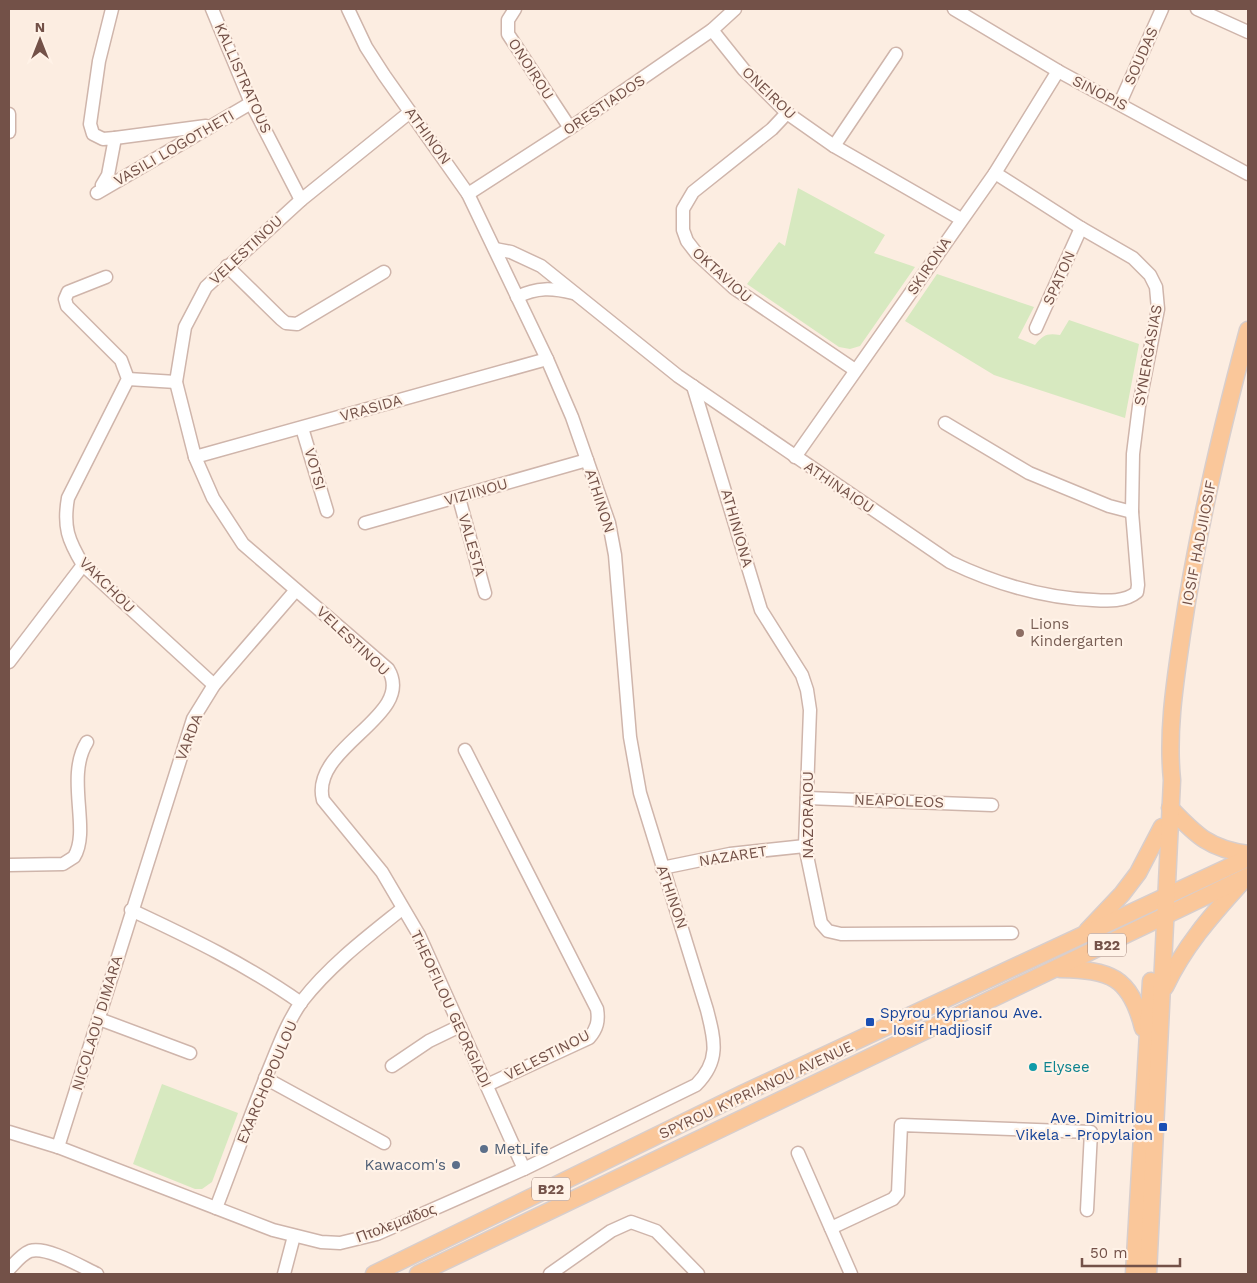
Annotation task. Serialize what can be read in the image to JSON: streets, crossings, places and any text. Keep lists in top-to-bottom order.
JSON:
{
  "streets": {
    "main road": ["IOSIF HADJIIOSIF", "B22", "SPYROU KYPRIANOU AVENUE"],
    "street": [
      "SOUDAS",
      "ONOIROU",
      "KALLISTRATOUS",
      "ONEIROU",
      "SINOPIS",
      "ORESTIADOS",
      "ATHINON",
      "VASILI LOGOTHETI",
      "VELESTINOU",
      "SKIRONA",
      "OKTAVIOU",
      "SPATON",
      "SYNERGASIAS",
      "VRASIDA",
      "VOTSI",
      "ATHINAIOU",
      "VIZIINOU",
      "ATHINIONA",
      "VALESTA",
      "VAKCHOU",
      "VARDA",
      "NEAPOLEOS",
      "NAZORAIOU",
      "NAZARET",
      "THEOFILOU GEORGIADI",
      "NICOLAOU DIMARA",
      "EXARCHOPOULOU",
      "Πτολεμαΐδος"
    ]
  },
  "crossings": [
    ["SOUDAS", "SINOPIS"],
    ["ONOIROU", "ORESTIADOS"],
    ["KALLISTRATOUS", "VASILI LOGOTHETI"],
    ["KALLISTRATOUS", "VELESTINOU"],
    ["ONEIROU", "ORESTIADOS"],
    ["ONEIROU", "SKIRONA"],
    ["ONEIROU", "OKTAVIOU"],
    ["SINOPIS", "SKIRONA"],
    ["ORESTIADOS", "ATHINON"],
    ["ATHINON", "VELESTINOU"],
    ["ATHINON", "VRASIDA"],
    ["ATHINON", "ATHINAIOU"],
    ["ATHINON", "VIZIINOU"],
    ["ATHINON", "NAZARET"],
    ["ATHINON", "Πτολεμαΐδος"],
    ["VELESTINOU", "VRASIDA"],
    ["VELESTINOU", "VARDA"],
    ["VELESTINOU", "THEOFILOU GEORGIADI"],
    ["SKIRONA", "OKTAVIOU"],
    ["SKIRONA", "SYNERGASIAS"],
    ["SKIRONA", "ATHINAIOU"],
    ["SPATON", "SYNERGASIAS"],
    ["SYNERGASIAS", "ATHINAIOU"],
    ["VRASIDA", "VOTSI"],
    ["ATHINAIOU", "ATHINIONA"],
    ["VIZIINOU", "VALESTA"],
    ["ATHINIONA", "NAZORAIOU"],
    ["IOSIF HADJIIOSIF", "SPYROU KYPRIANOU AVENUE"],
    ["VAKCHOU", "VARDA"],
    ["VARDA", "NICOLAOU DIMARA"],
    ["NEAPOLEOS", "NAZORAIOU"],
    ["NAZORAIOU", "NAZARET"],
    ["THEOFILOU GEORGIADI", "EXARCHOPOULOU"],
    ["THEOFILOU GEORGIADI", "Πτολεμαΐδος"],
    ["NICOLAOU DIMARA", "Πτολεμαΐδος"],
    ["EXARCHOPOULOU", "Πτολεμαΐδος"]
  ],
  "places": {
    "other": [
      "Lions Kindergarten",
      "Elysee",
      "MetLife",
      "Kawacom's"
    ],
    "transit": ["Spyrou Kyprianou Ave. - Iosif Hadjiosif", "Ave. Dimitriou Vikela - Propylaion"]
  },
  "scale_bar": "50 m",
  "north": "top"
}
